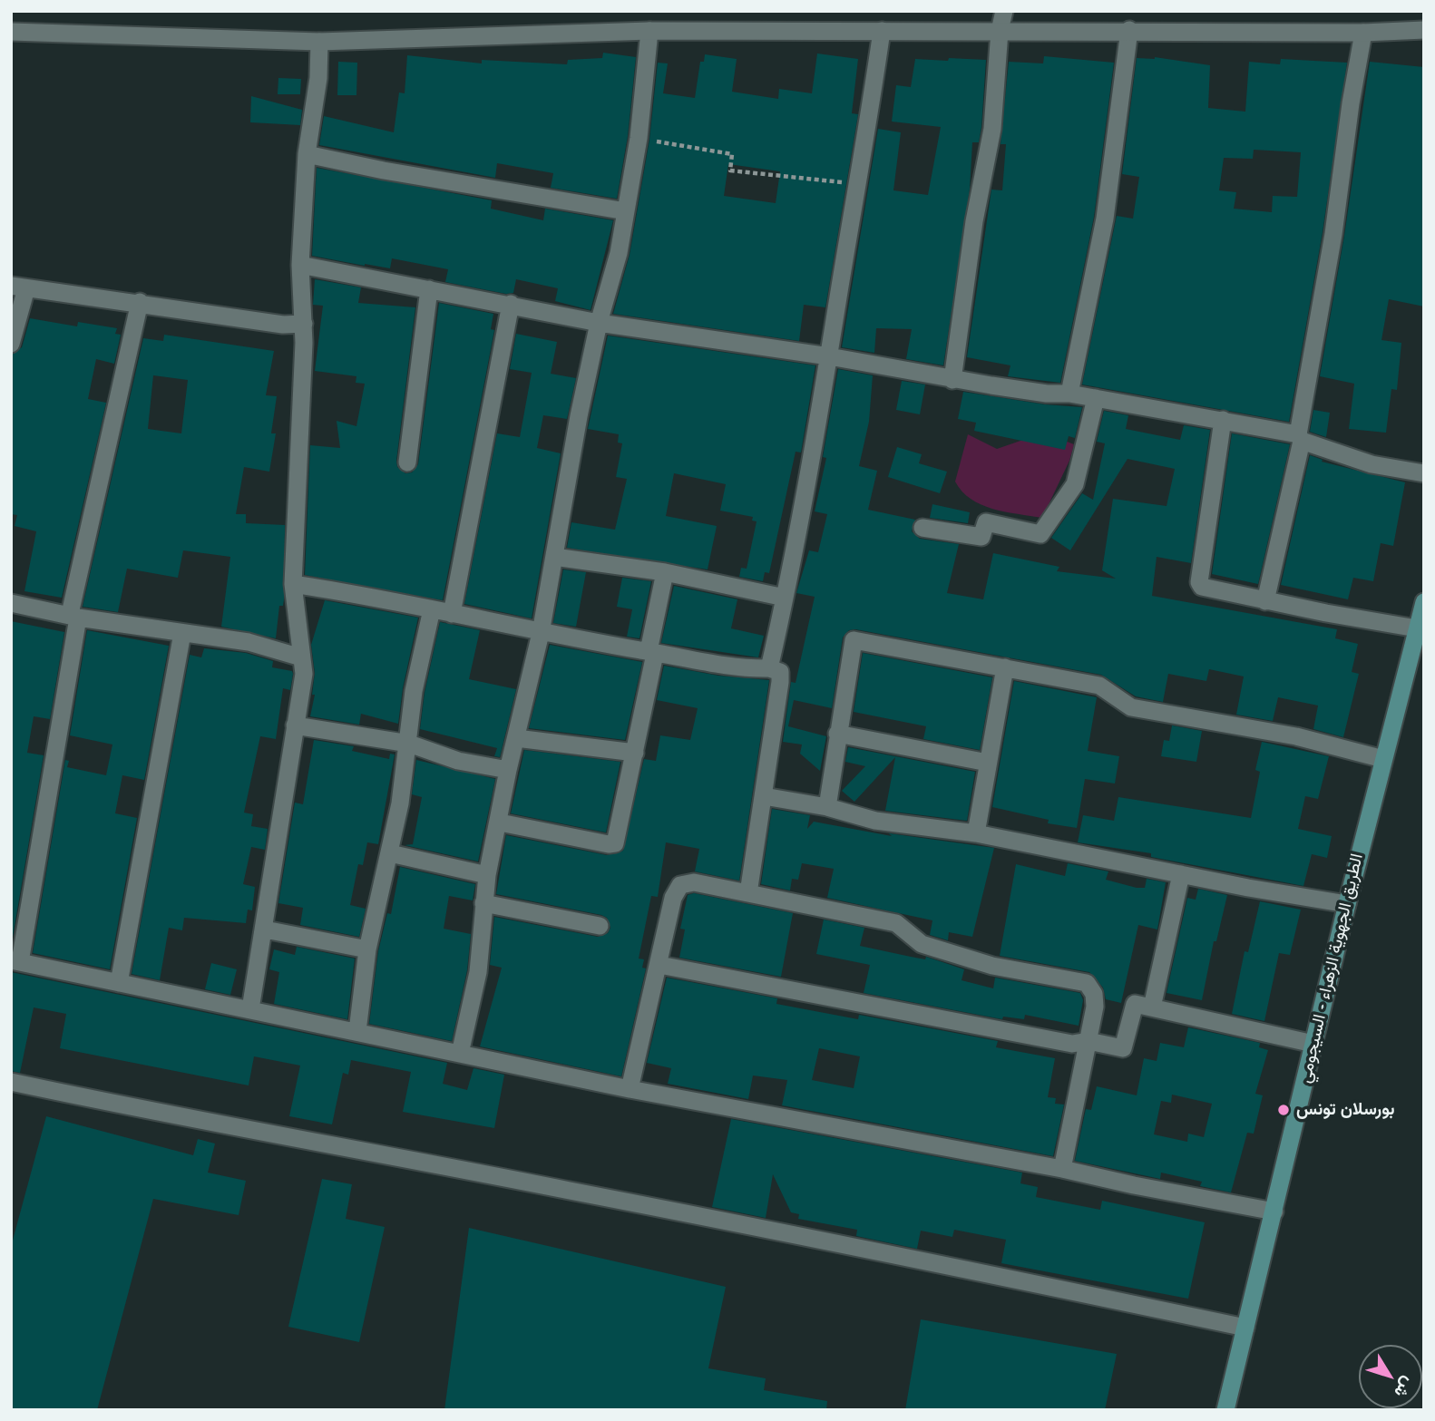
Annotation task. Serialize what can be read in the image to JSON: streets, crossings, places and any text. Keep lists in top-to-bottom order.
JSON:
{
  "streets": {
    "main road": ["الطريق الجهوية الزهراء - السيجومي"]
  },
  "places": ["بورسلان تونس"],
  "north": "bottom right"
}
